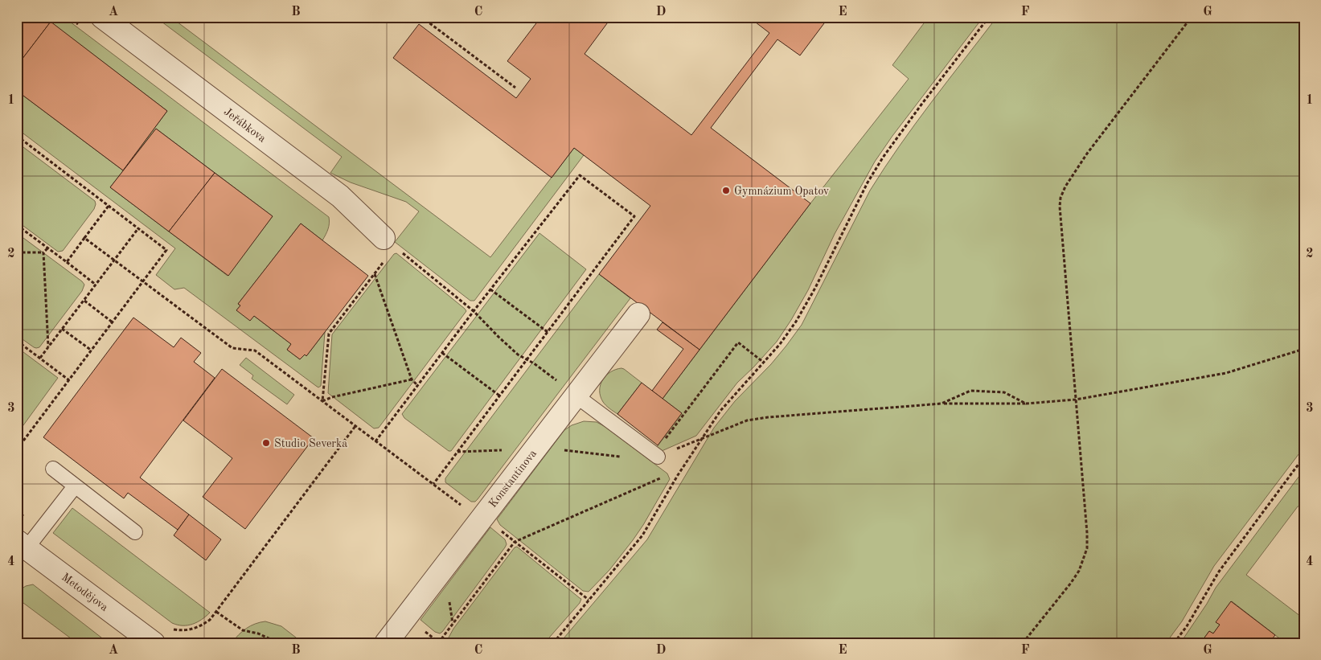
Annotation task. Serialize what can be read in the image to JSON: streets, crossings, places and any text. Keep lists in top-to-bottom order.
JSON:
{
  "streets": {
    "street": ["Jeřábkova", "Konstantinova", "Metodějova"]
  },
  "places": ["Gymnázium Opatov", "Studio Severka"],
  "grid": {
    "columns": [
      "A",
      "B",
      "C",
      "D",
      "E",
      "F",
      "G"
    ],
    "rows": [
      "1",
      "2",
      "3",
      "4"
    ]
  }
}
